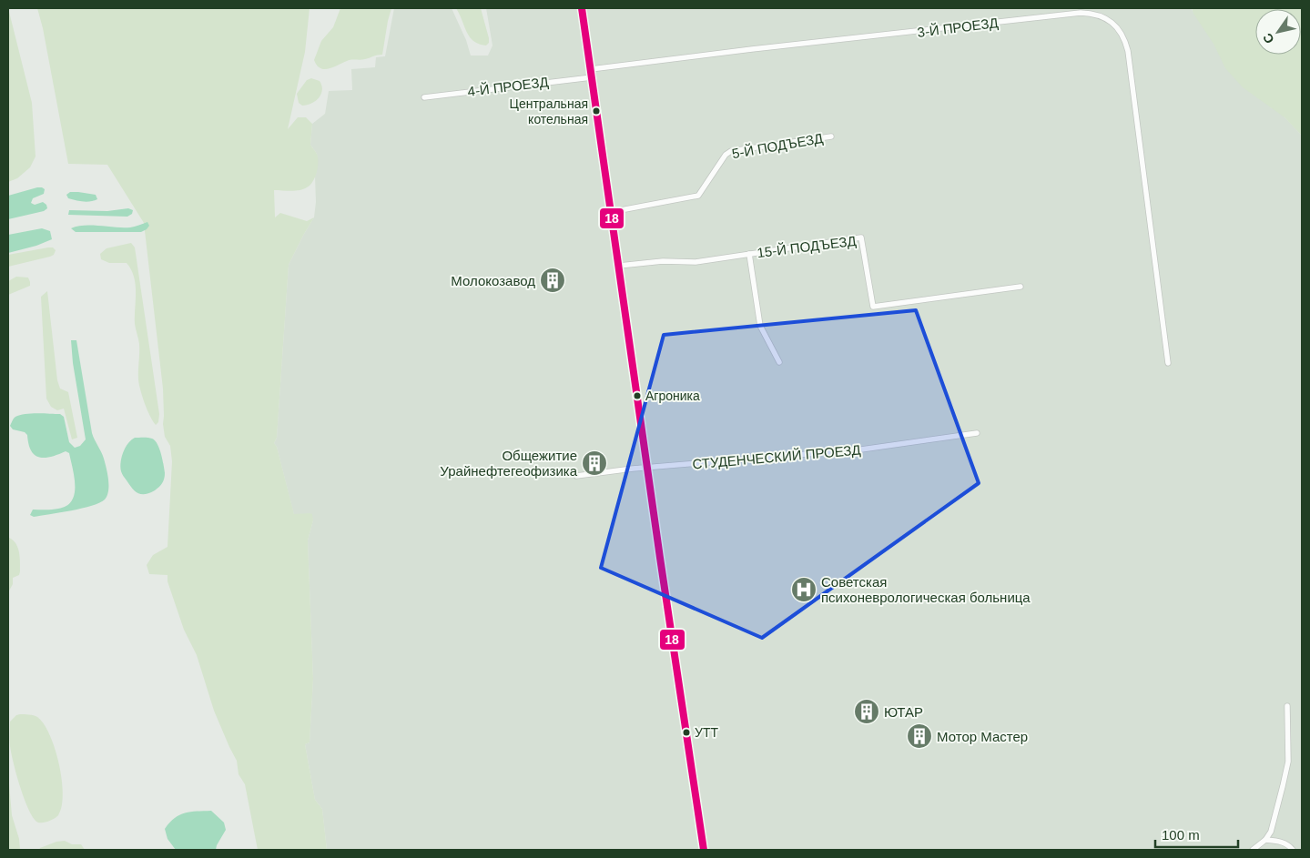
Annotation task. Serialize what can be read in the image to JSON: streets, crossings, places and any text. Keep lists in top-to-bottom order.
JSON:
{
  "streets": {
    "street": [
      "3-Й ПРОЕЗД",
      "4-Й ПРОЕЗД",
      "5-Й ПОДЪЕЗД",
      "15-Й ПОДЪЕЗД",
      "СТУДЕНЧЕСКИЙ ПРОЕЗД"
    ]
  },
  "crossings": [
    ["3-Й ПРОЕЗД", "4-Й ПРОЕЗД"]
  ],
  "places": {
    "other": ["Центральная котельная", "Агроника", "УТТ"],
    "building": [
      "Молокозавод",
      "Общежитие Урайнефтегеофизика",
      "ЮТАР",
      "Мотор Мастер"
    ],
    "hospital": ["Советская психоневрологическая больница"]
  },
  "lines": ["transit line 18"],
  "scale_bar": "100 m",
  "north": "bottom left"
}
